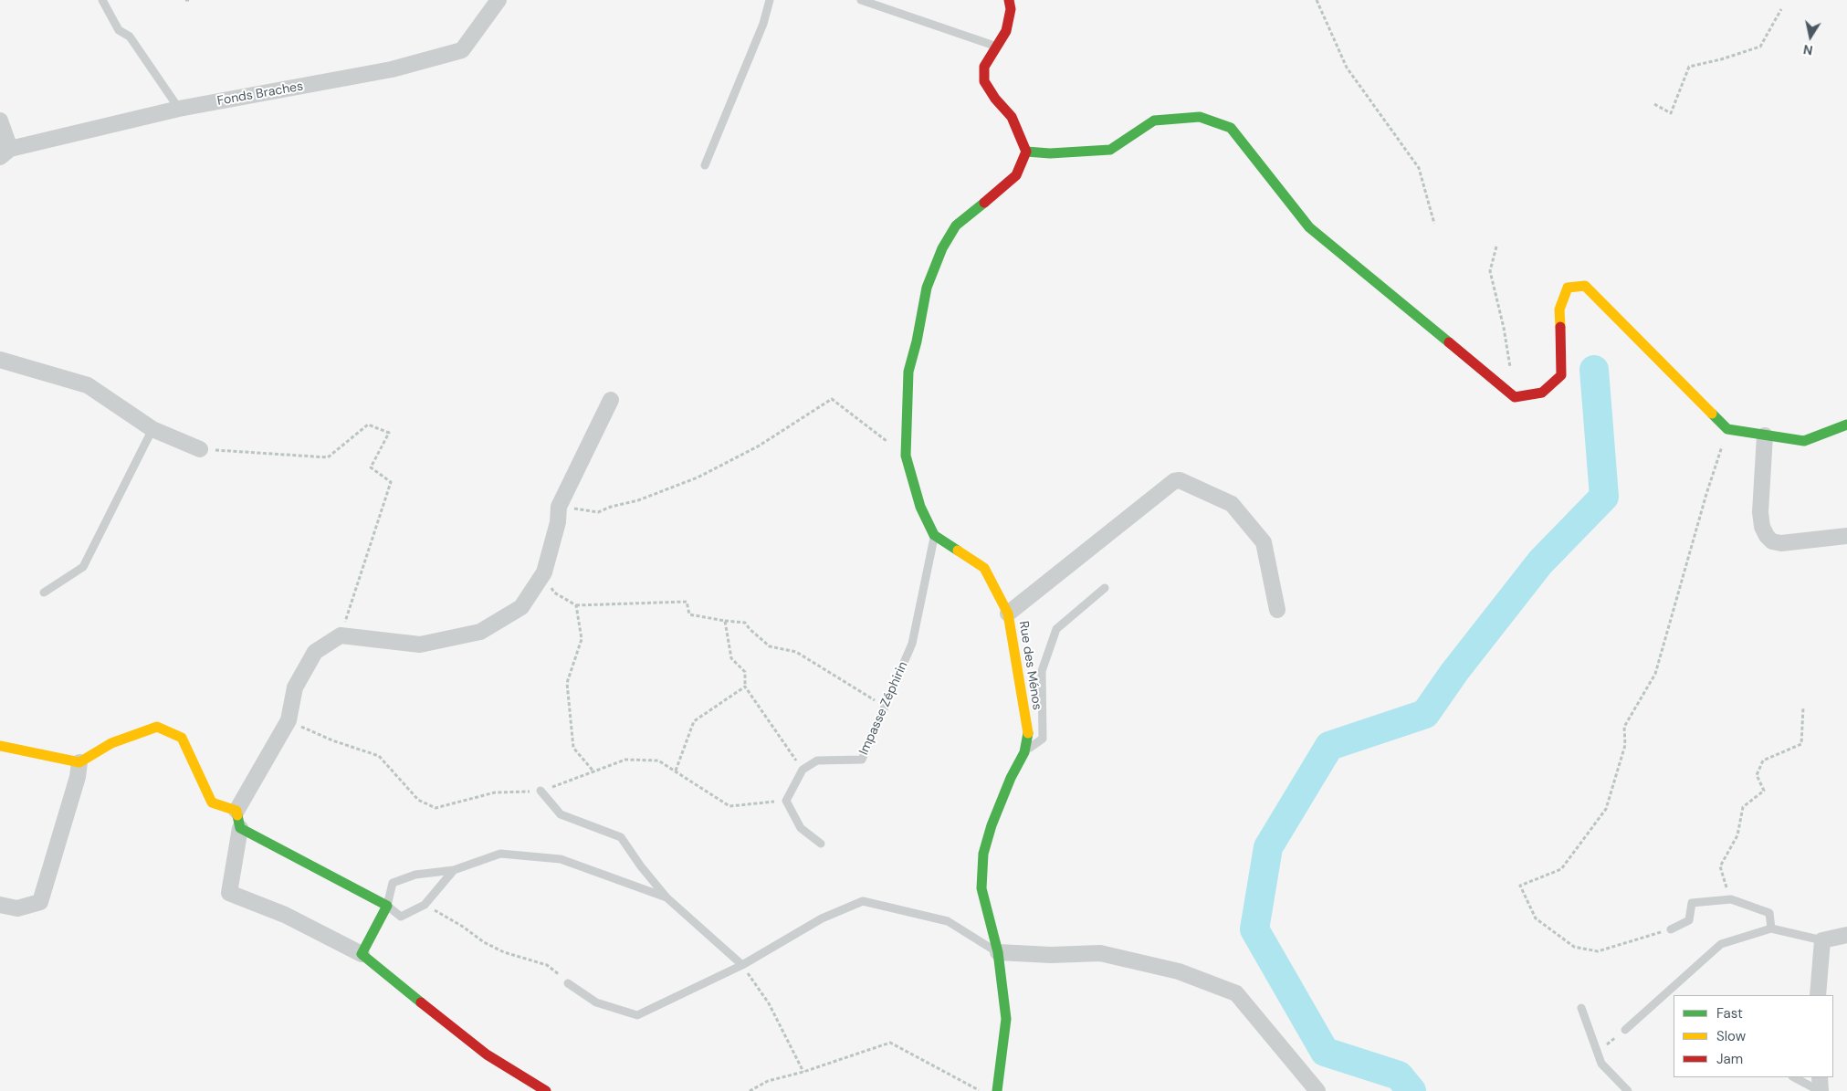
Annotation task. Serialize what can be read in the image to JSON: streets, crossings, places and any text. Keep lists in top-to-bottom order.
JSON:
{
  "streets": {
    "street": ["Fonds Braches", "Rue des Ménos"],
    "lane": ["Impasse Zéphirin"]
  },
  "crossings": [
    ["Rue des Ménos", "Impasse Zéphirin"]
  ],
  "legend": ["Fast", "Slow", "Jam"],
  "north": "bottom"
}
